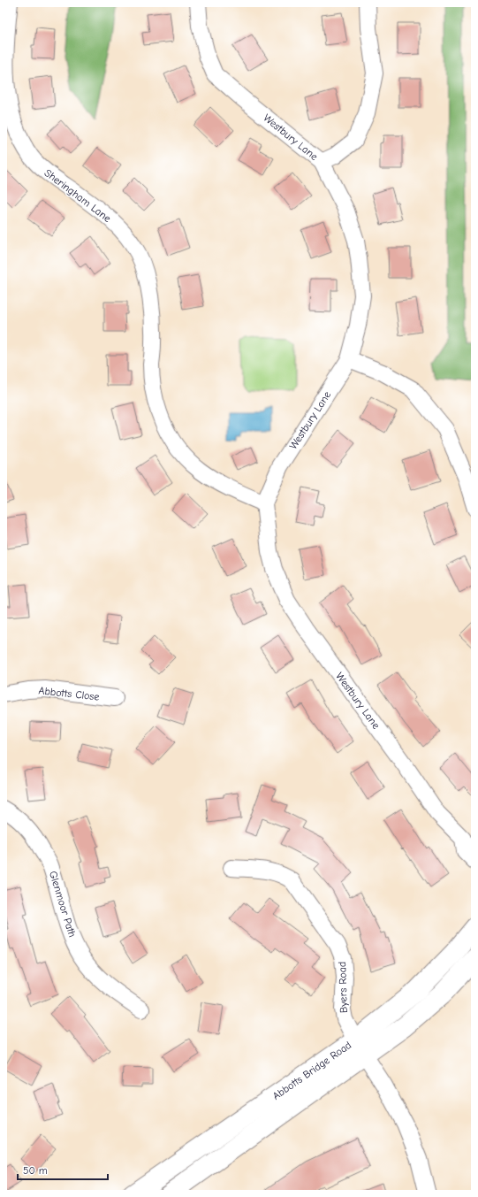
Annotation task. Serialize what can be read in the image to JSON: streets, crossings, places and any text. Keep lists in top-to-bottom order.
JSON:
{
  "streets": {
    "main road": ["Abbotts Bridge Road"],
    "street": [
      "Westbury Lane",
      "Sheringham Lane",
      "Abbotts Close",
      "Glenmoor Path",
      "Byers Road"
    ]
  },
  "crossings": [
    ["Westbury Lane", "Sheringham Lane"],
    ["Byers Road", "Abbotts Bridge Road"]
  ],
  "scale_bar": "50 m"
}
